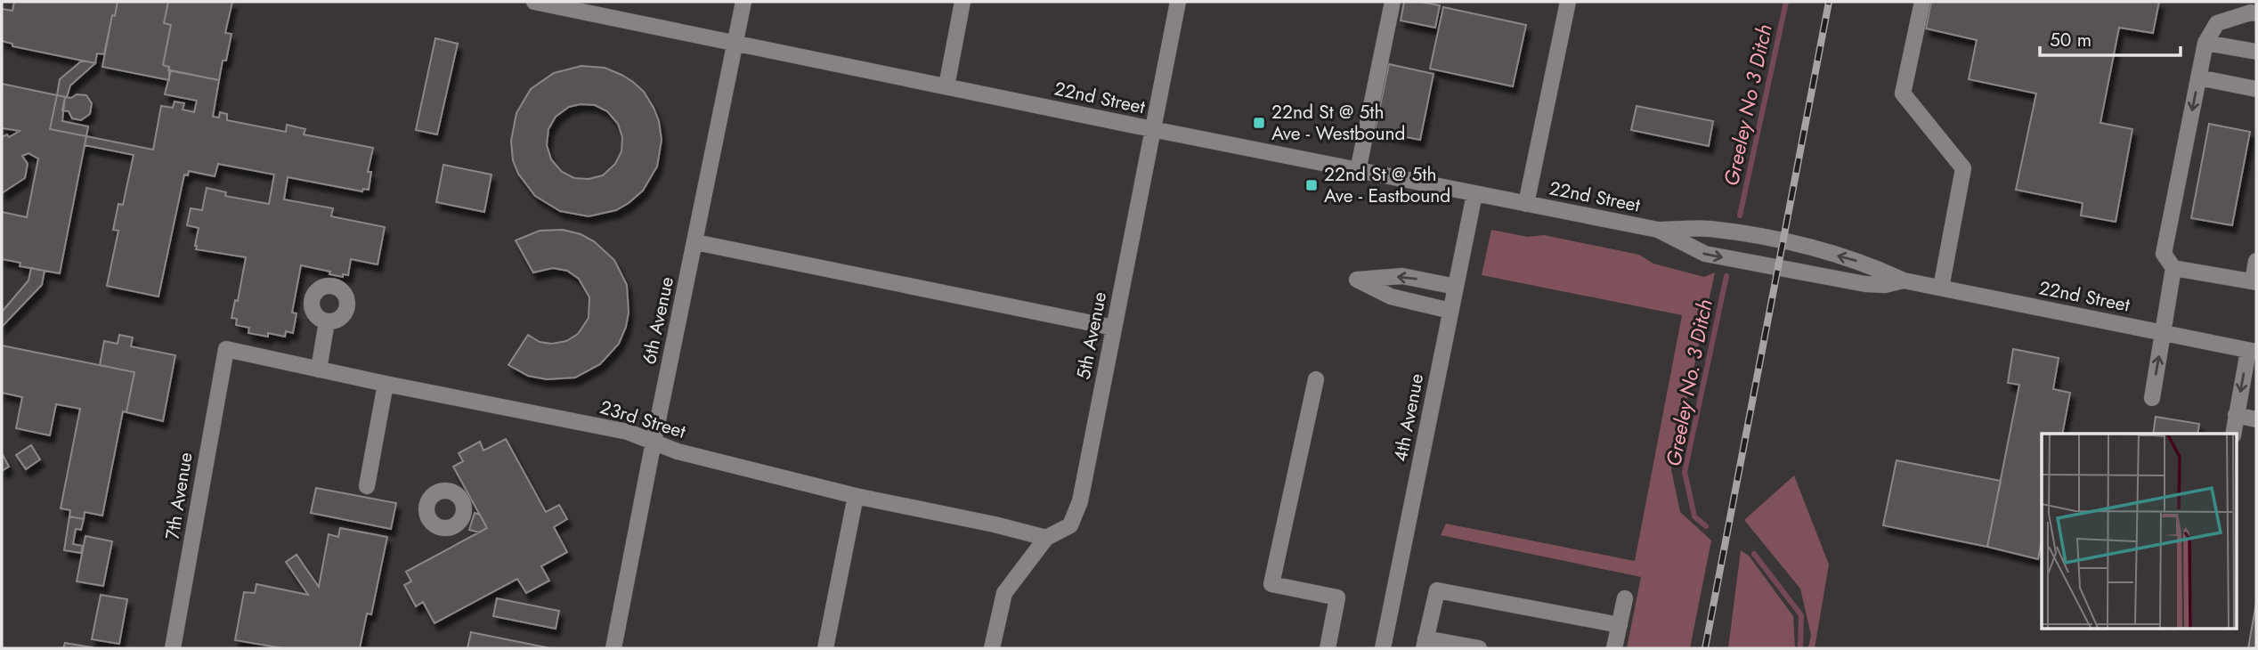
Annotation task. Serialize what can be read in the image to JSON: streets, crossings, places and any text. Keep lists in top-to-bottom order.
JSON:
{
  "streets": {
    "street": [
      "22nd Street",
      "6th Avenue",
      "5th Avenue",
      "4th Avenue",
      "23rd Street",
      "7th Avenue"
    ]
  },
  "crossings": [
    ["22nd Street", "6th Avenue"],
    ["22nd Street", "5th Avenue"],
    ["22nd Street", "4th Avenue"],
    ["6th Avenue", "23rd Street"],
    ["5th Avenue", "23rd Street"],
    ["23rd Street", "7th Avenue"]
  ],
  "water": ["Greeley No 3 Ditch", "Greeley No. 3 Ditch"],
  "places": {
    "transit": ["22nd St @ 5th Ave - Westbound", "22nd St @ 5th Ave - Eastbound"]
  },
  "scale_bar": "50 m"
}
